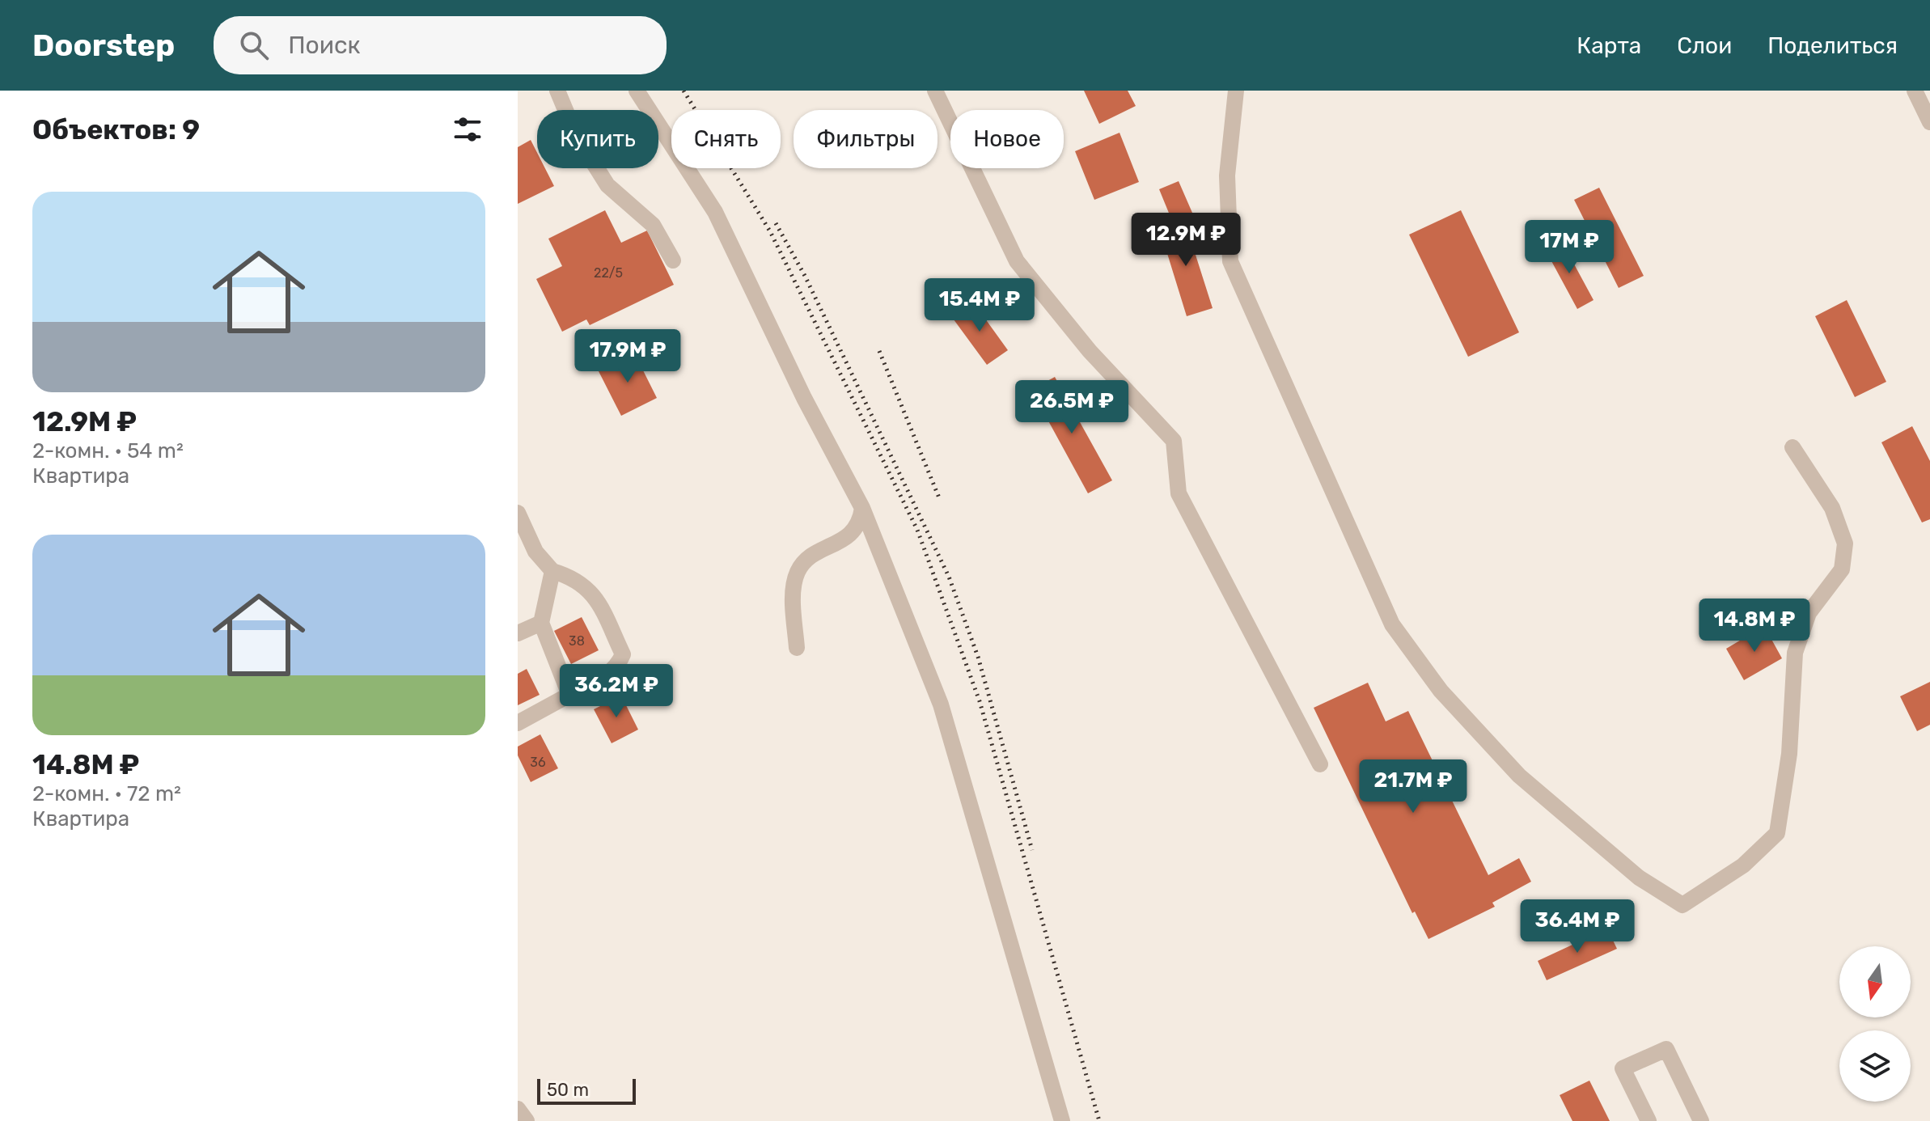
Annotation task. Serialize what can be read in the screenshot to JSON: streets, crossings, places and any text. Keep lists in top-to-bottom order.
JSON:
{
  "house_numbers": ["22/5", "38", "36"],
  "scale_bar": "50 m",
  "north": "bottom",
  "page": {
    "header": "Doorstep",
    "search": "Поиск",
    "nav": ["Карта", "Слои", "Поделиться"],
    "heading": "Объектов: 9",
    "chip": [
      "Купить",
      "Снять",
      "Фильтры",
      "Новое"
    ],
    "list": [
      {
        "name": "12.9M ₽",
        "note": "2-комн. · 54 m² · Квартира"
      },
      {
        "name": "14.8M ₽",
        "note": "2-комн. · 72 m² · Квартира"
      }
    ],
    "price": [
      "12.9M ₽",
      "17M ₽",
      "15.4M ₽",
      "17.9M ₽",
      "26.5M ₽",
      "14.8M ₽",
      "36.2M ₽",
      "21.7M ₽",
      "36.4M ₽"
    ],
    "scale": "50 m"
  }
}
